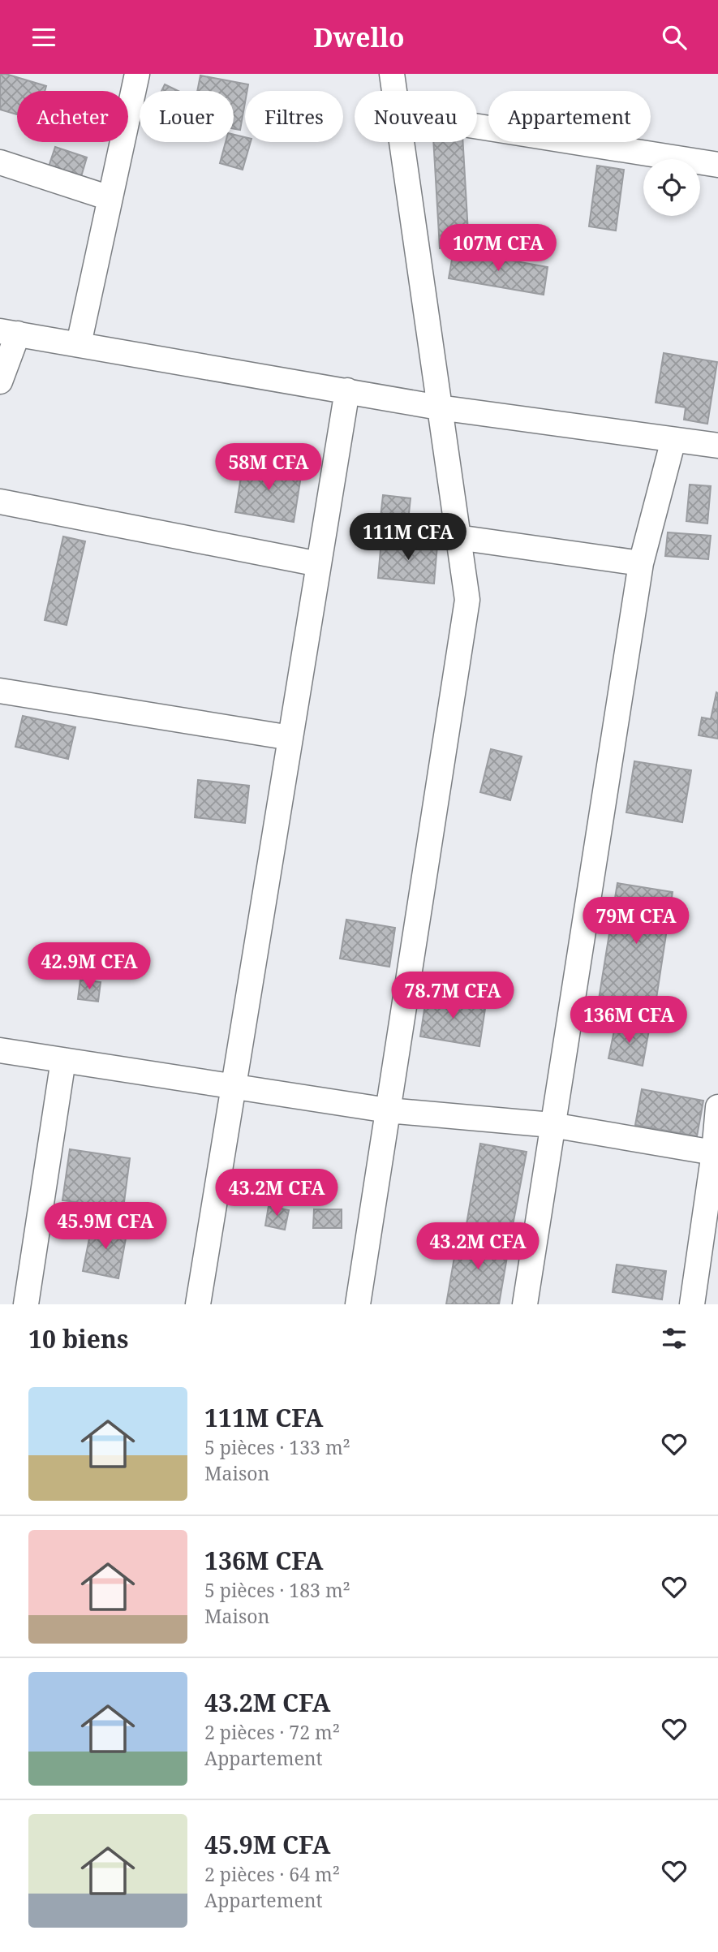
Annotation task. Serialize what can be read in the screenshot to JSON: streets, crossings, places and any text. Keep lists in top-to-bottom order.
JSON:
{
  "page": {
    "header": "Dwello",
    "chip": [
      "Acheter",
      "Louer",
      "Filtres",
      "Nouveau",
      "Appartement"
    ],
    "price": [
      "107M CFA",
      "58M CFA",
      "111M CFA",
      "79M CFA",
      "42.9M CFA",
      "78.7M CFA",
      "136M CFA",
      "43.2M CFA",
      "45.9M CFA",
      "43.2M CFA"
    ],
    "heading": "10 biens",
    "list": [
      {
        "name": "111M CFA",
        "note": "5 pièces · 133 m² · Maison"
      },
      {
        "name": "136M CFA",
        "note": "5 pièces · 183 m² · Maison"
      },
      {
        "name": "43.2M CFA",
        "note": "2 pièces · 72 m² · Appartement"
      },
      {
        "name": "45.9M CFA",
        "note": "2 pièces · 64 m² · Appartement"
      }
    ]
  }
}
